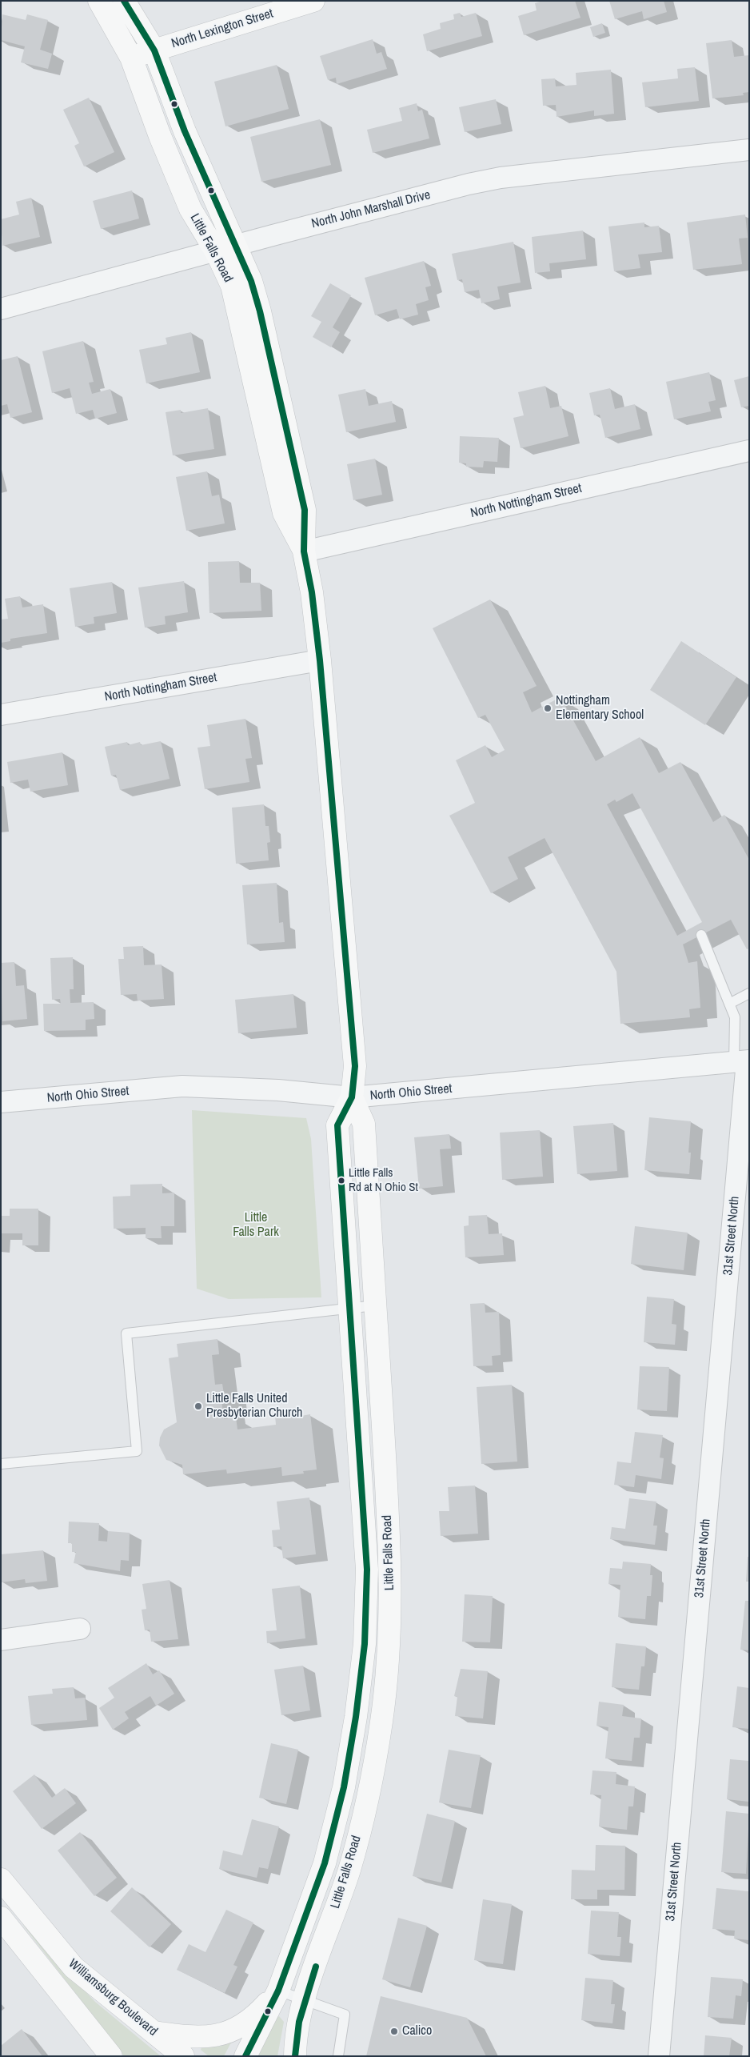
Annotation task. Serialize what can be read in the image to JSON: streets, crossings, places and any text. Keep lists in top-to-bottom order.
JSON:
{
  "streets": {
    "street": [
      "North Lexington Street",
      "North John Marshall Drive",
      "Little Falls Road",
      "North Nottingham Street",
      "North Ohio Street",
      "31st Street North",
      "Williamsburg Boulevard"
    ]
  },
  "crossings": [
    ["North Lexington Street", "Little Falls Road"],
    ["North John Marshall Drive", "Little Falls Road"],
    ["Little Falls Road", "North Nottingham Street"],
    ["Little Falls Road", "North Ohio Street"],
    ["North Ohio Street", "31st Street North"]
  ],
  "parks": ["Little Falls Park"],
  "places": [
    "Nottingham Elementary School",
    "Little Falls Rd at N Ohio St",
    "Little Falls United Presbyterian Church",
    "Calico"
  ]
}
